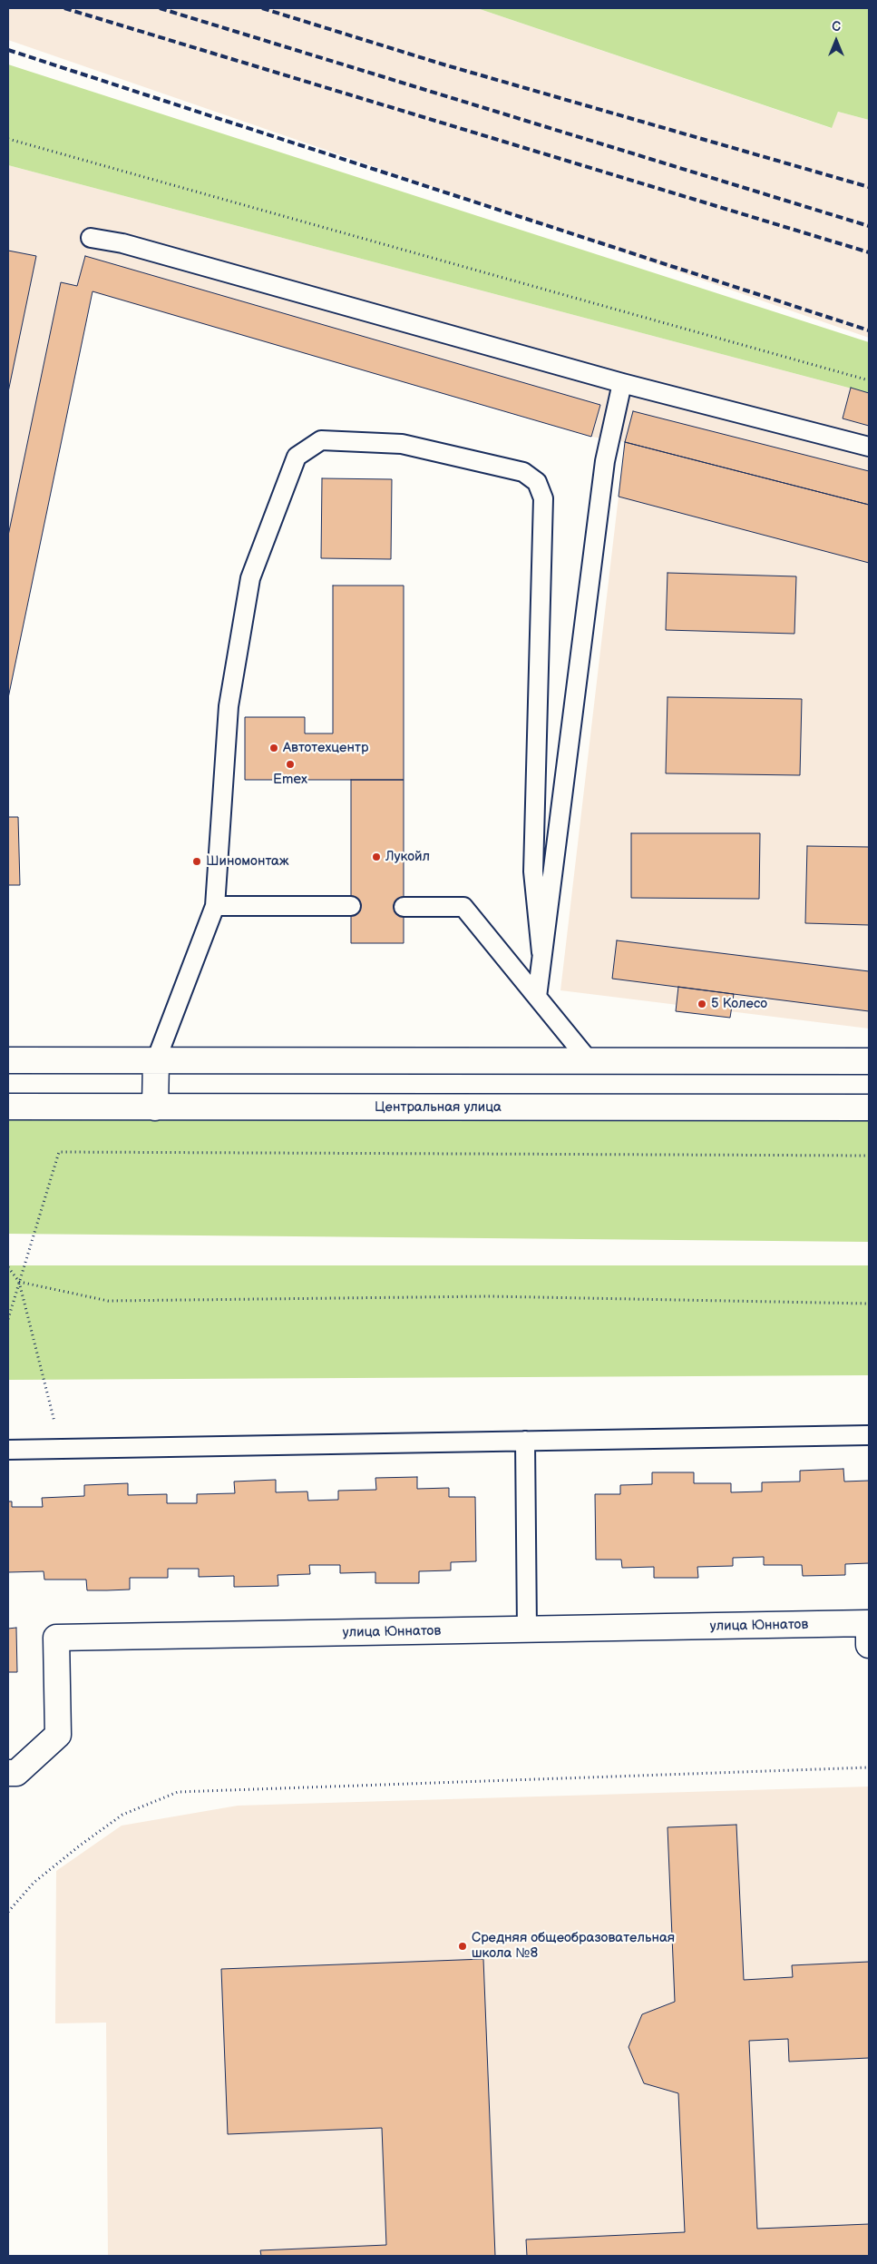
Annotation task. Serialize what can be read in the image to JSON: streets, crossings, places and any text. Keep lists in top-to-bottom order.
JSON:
{
  "streets": {
    "main road": ["Центральная улица", "улица Юннатов"]
  },
  "places": [
    "Автотехцентр",
    "Emex",
    "Лукойл",
    "Шиномонтаж",
    "5 Колесо",
    "Средняя общеобразовательная школа №8"
  ],
  "north": "top"
}
